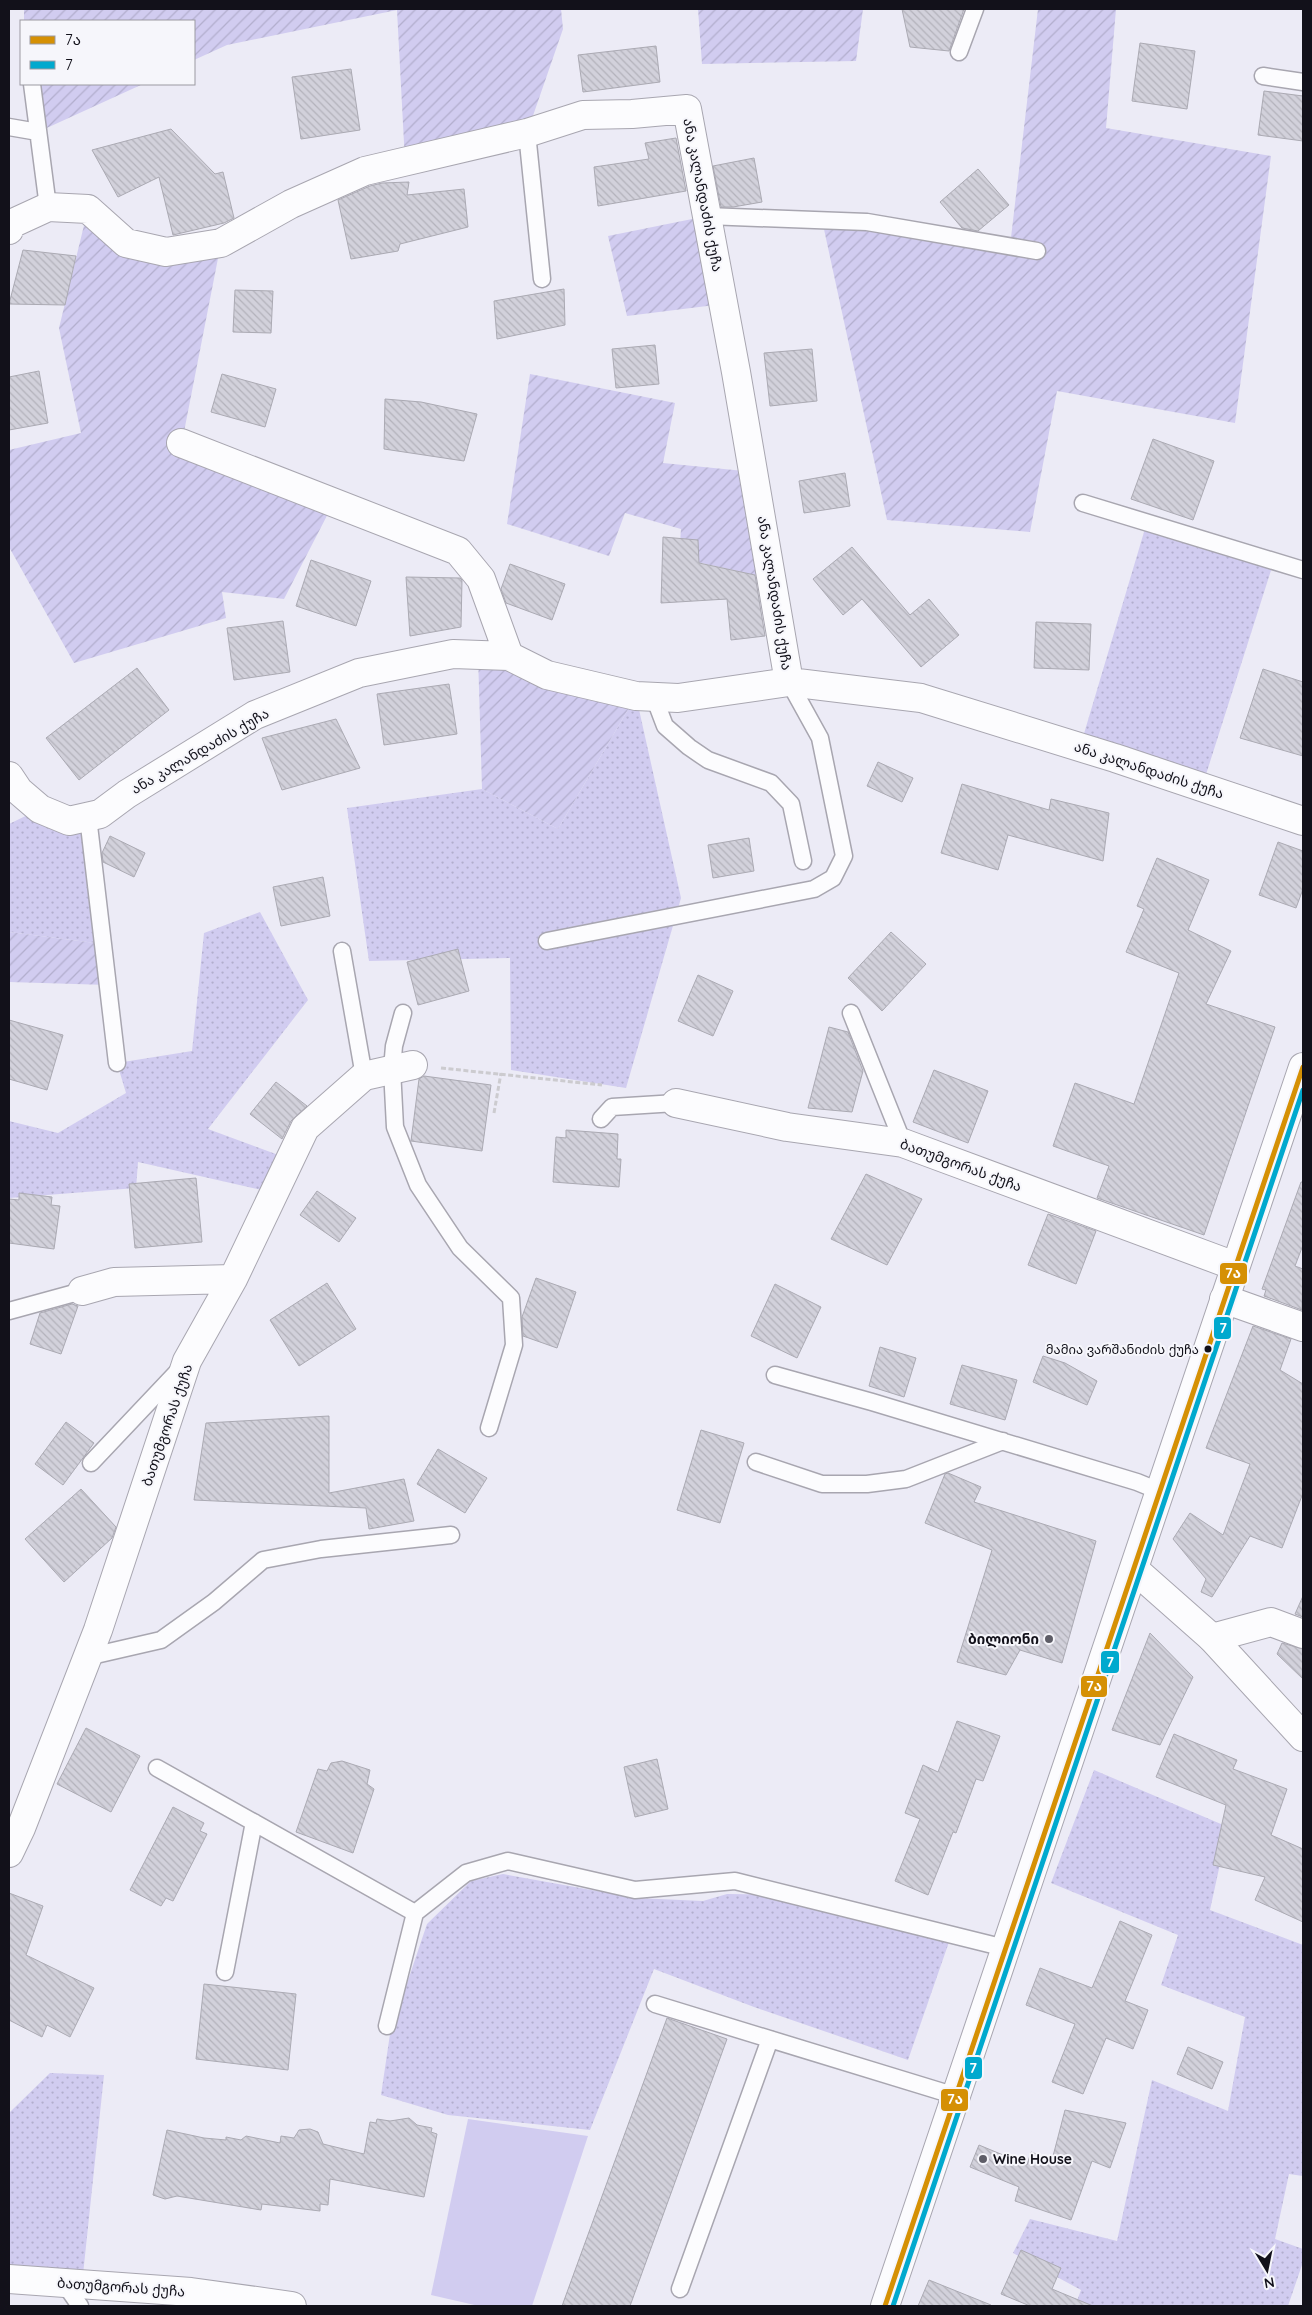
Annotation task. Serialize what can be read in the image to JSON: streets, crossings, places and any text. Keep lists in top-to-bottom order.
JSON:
{
  "streets": {
    "street": ["ანა კალანდაძის ქუჩა", "ბათუმგორას ქუჩა"]
  },
  "places": ["მამია ვარშანიძის ქუჩა", "ბილიონი", "Wine House"],
  "lines": ["transit line 7ა", "transit line 7"],
  "legend": ["7ა", "7"],
  "north": "bottom"
}
